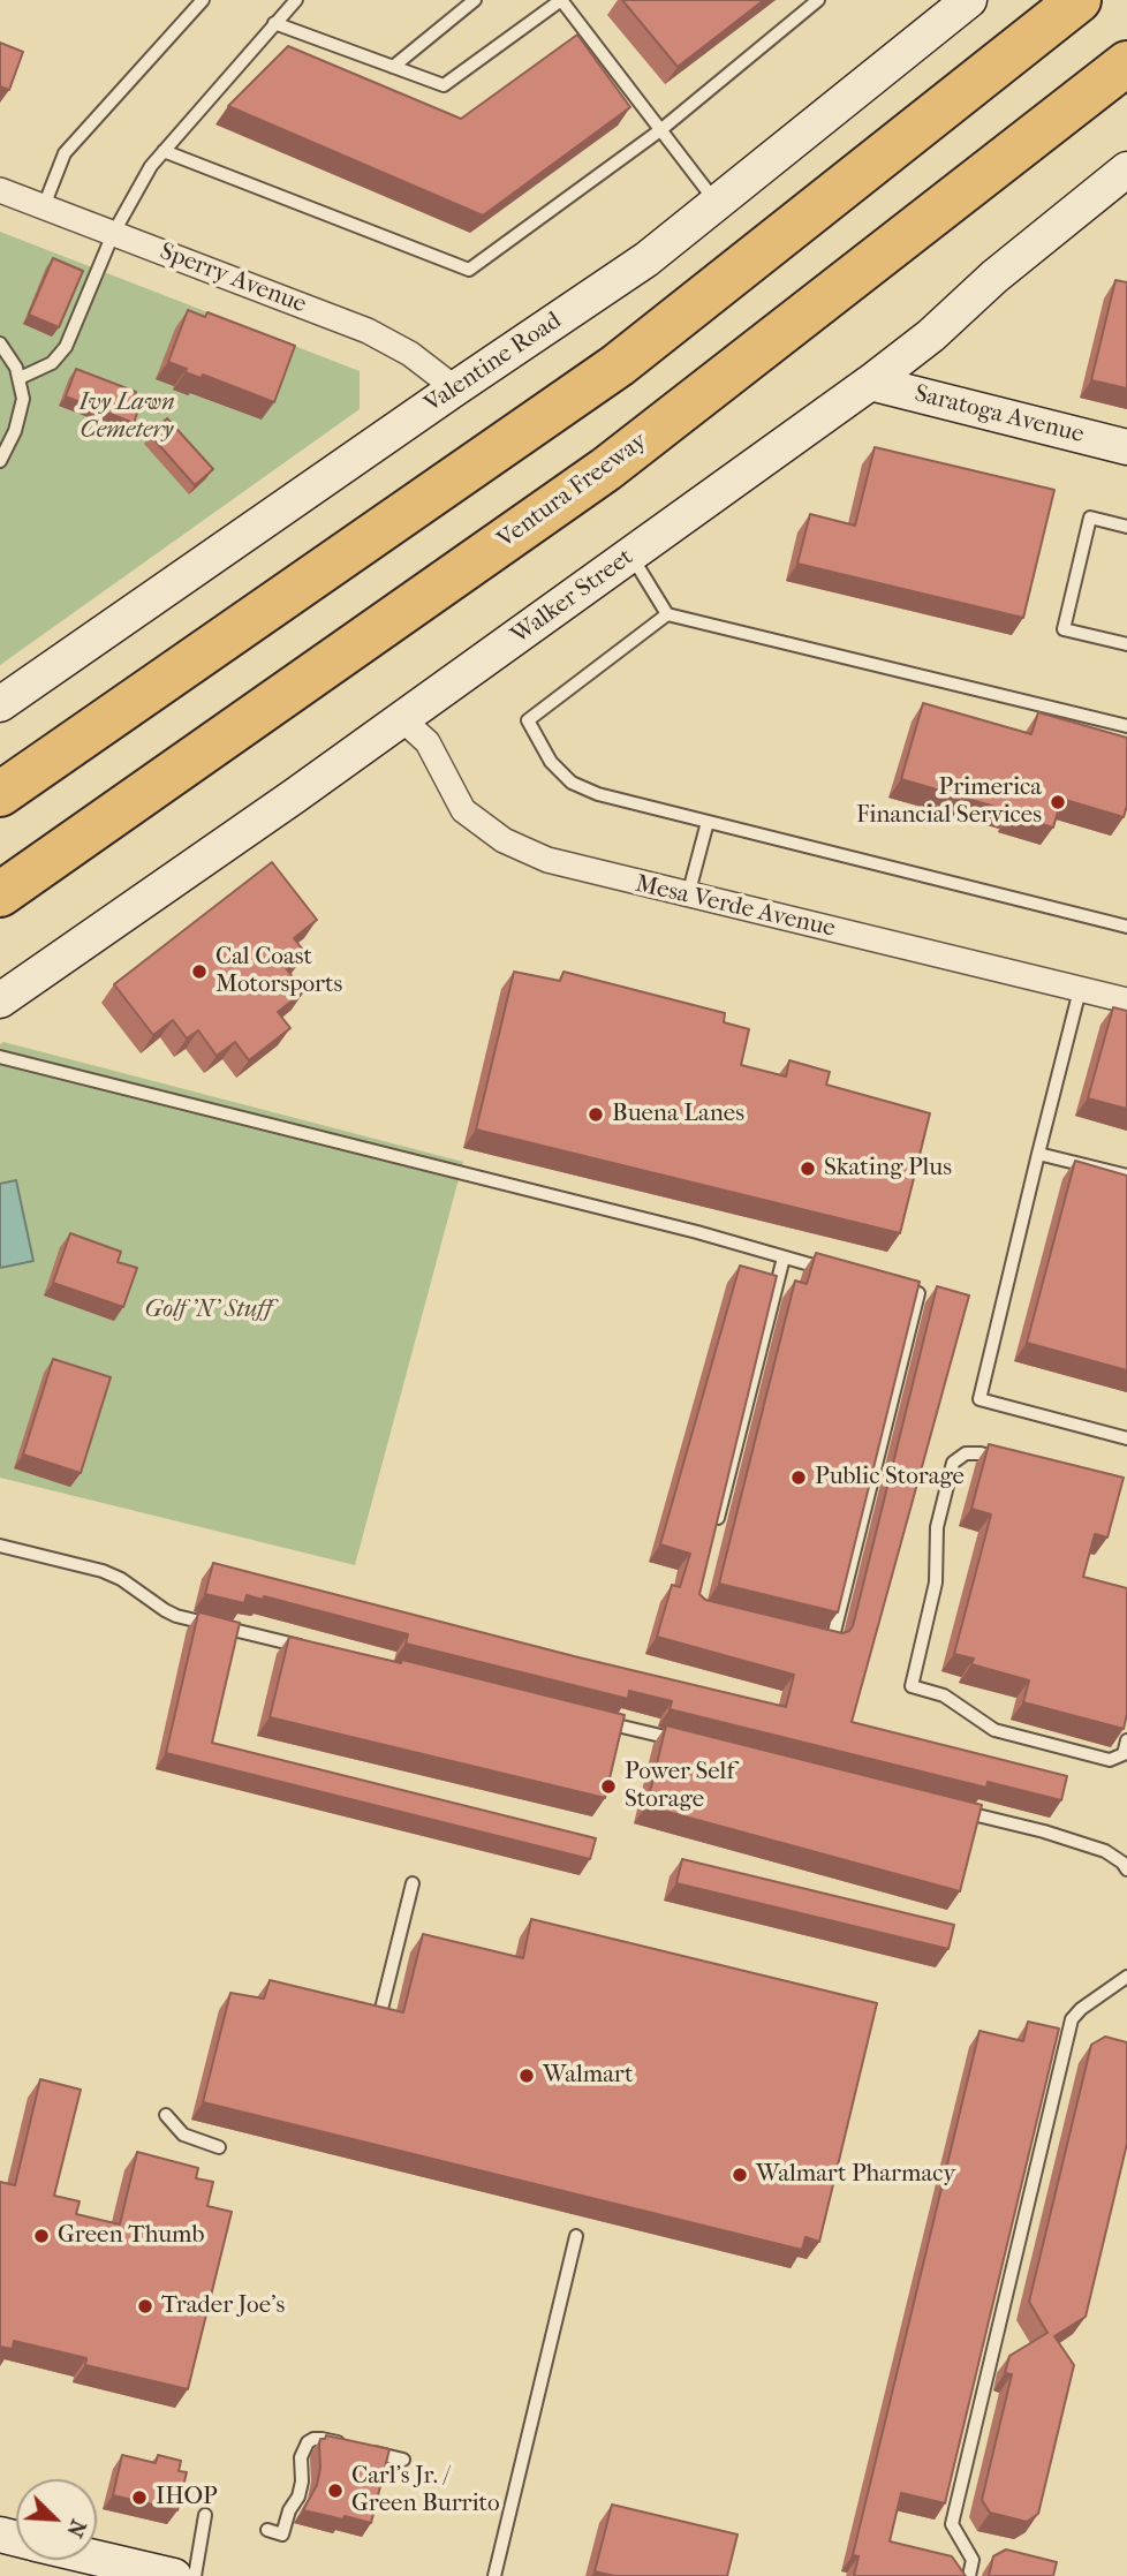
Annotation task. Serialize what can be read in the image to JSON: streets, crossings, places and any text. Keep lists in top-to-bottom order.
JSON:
{
  "streets": {
    "highway": ["Ventura Freeway"],
    "street": [
      "Sperry Avenue",
      "Valentine Road",
      "Saratoga Avenue",
      "Walker Street",
      "Mesa Verde Avenue"
    ]
  },
  "crossings": [
    ["Sperry Avenue", "Valentine Road"],
    ["Saratoga Avenue", "Walker Street"],
    ["Walker Street", "Mesa Verde Avenue"]
  ],
  "parks": ["Ivy Lawn Cemetery", "Golf 'N' Stuff"],
  "places": [
    "Primerica Financial Services",
    "Cal Coast Motorsports",
    "Buena Lanes",
    "Skating Plus",
    "Public Storage",
    "Power Self Storage",
    "Walmart",
    "Walmart Pharmacy",
    "Green Thumb",
    "Trader Joe's",
    "Carl's Jr. / Green Burrito",
    "IHOP"
  ],
  "north": "bottom right"
}
